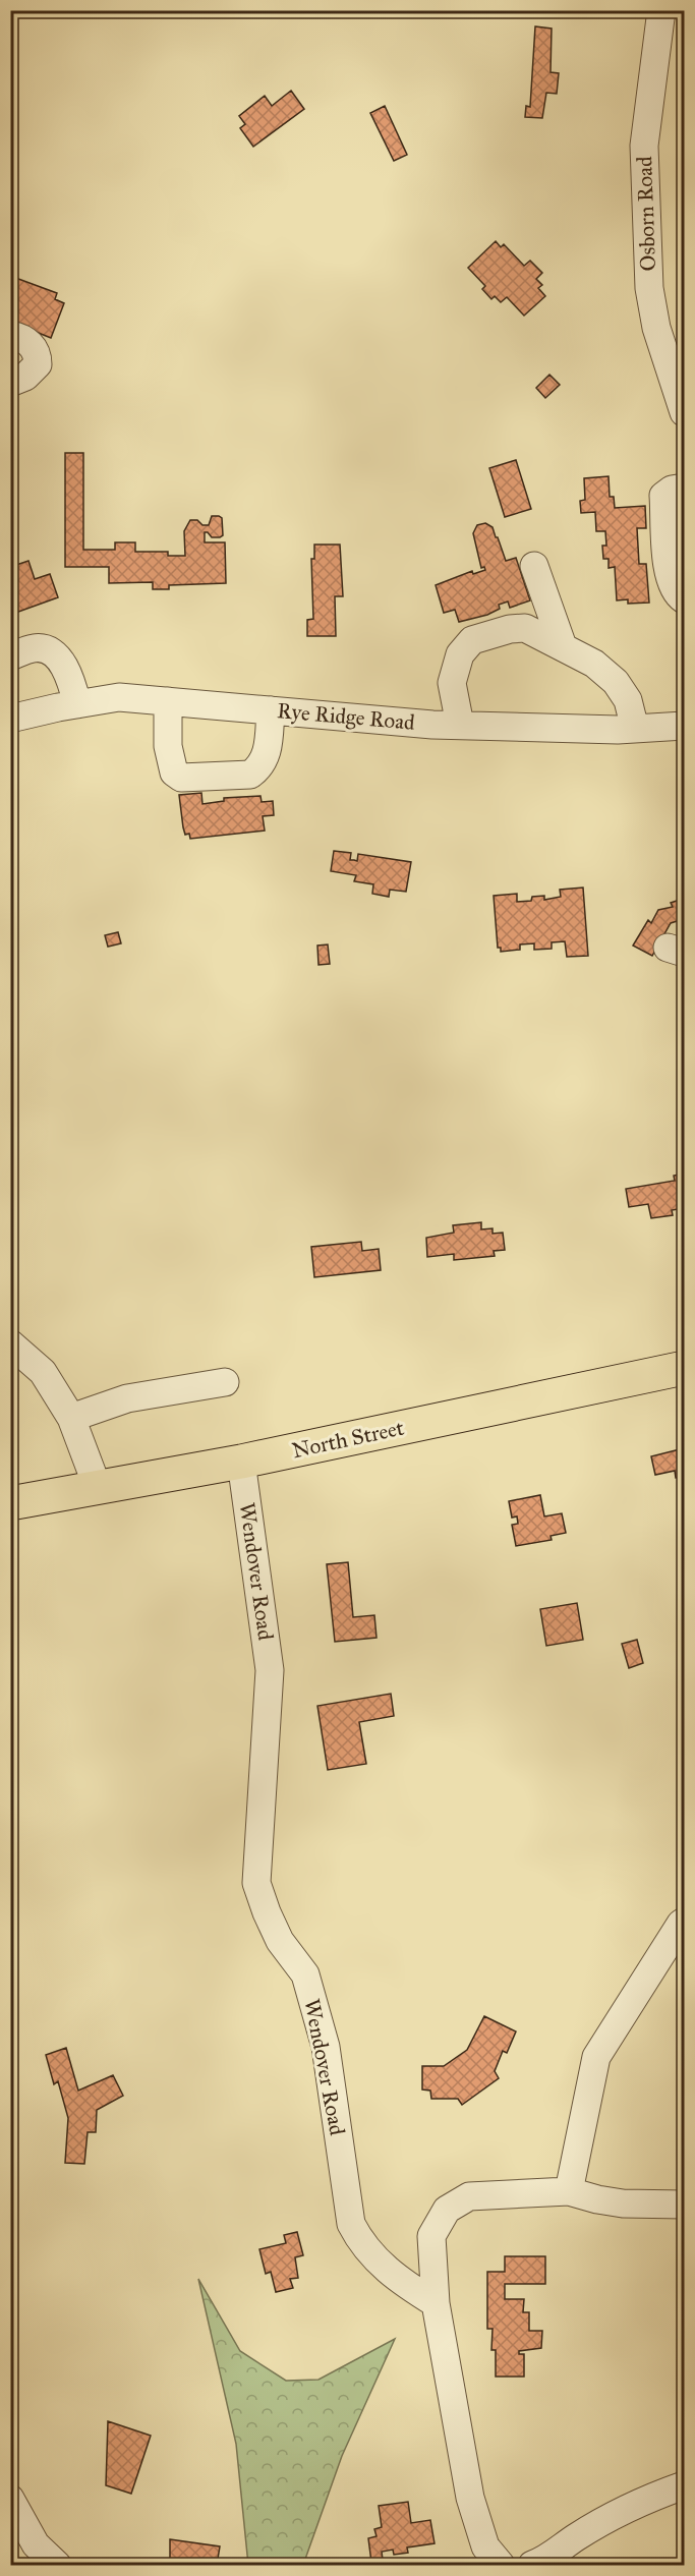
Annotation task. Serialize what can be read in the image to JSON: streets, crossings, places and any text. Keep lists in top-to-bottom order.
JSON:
{
  "streets": {
    "main road": ["North Street"],
    "street": ["Osborn Road", "Rye Ridge Road", "Wendover Road"]
  },
  "crossings": [
    ["North Street", "Wendover Road"]
  ]
}
